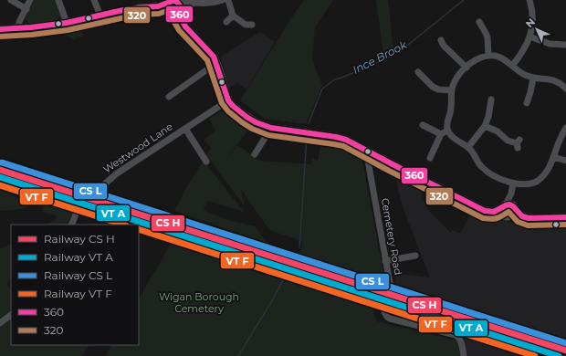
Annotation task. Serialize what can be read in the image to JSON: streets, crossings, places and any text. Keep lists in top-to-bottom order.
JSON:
{
  "streets": {
    "street": ["Westwood Lane", "Cemetery Road"]
  },
  "water": ["Ince Brook"],
  "parks": ["Wigan Borough Cemetery"],
  "lines": ["transit line 360", "transit line 320"],
  "legend": [
    "Railway CS H",
    "Railway VT A",
    "Railway CS L",
    "Railway VT F",
    "360",
    "320"
  ],
  "north": "top left"
}
